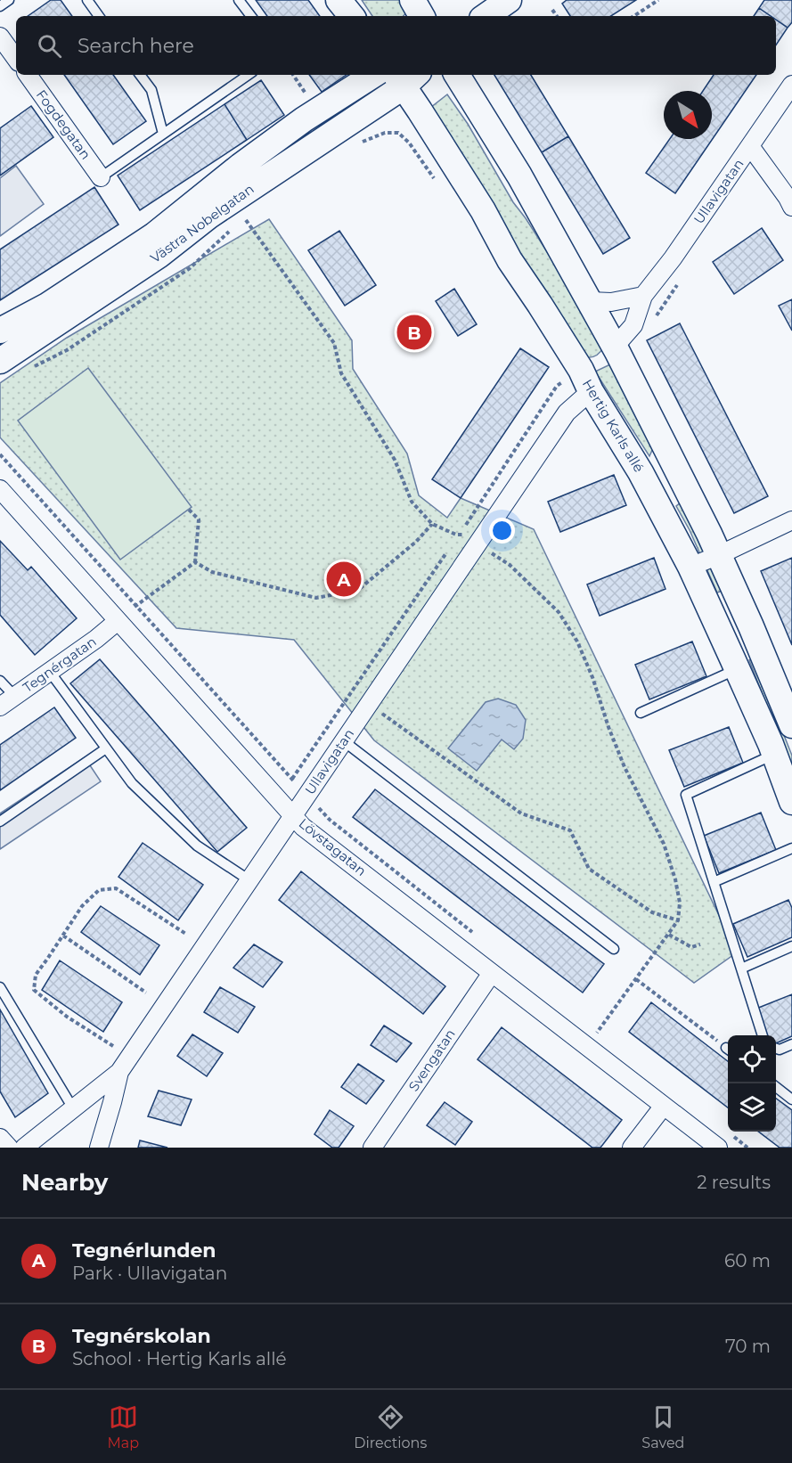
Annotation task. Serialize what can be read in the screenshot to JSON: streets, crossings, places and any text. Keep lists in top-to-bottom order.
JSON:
{
  "streets": {
    "main road": ["Västra Nobelgatan", "Hertig Karls allé"],
    "street": [
      "Fogdegatan",
      "Ullavigatan",
      "Tegnérgatan",
      "Lövstagatan",
      "Svengatan"
    ]
  },
  "crossings": [
    ["Ullavigatan", "Hertig Karls allé"],
    ["Ullavigatan", "Lövstagatan"],
    ["Västra Nobelgatan", "Hertig Karls allé"],
    ["Tegnérgatan", "Lövstagatan"],
    ["Lövstagatan", "Svengatan"]
  ],
  "north": "bottom right",
  "page": {
    "search": "Search here",
    "pins": ["B", "A"],
    "heading": ["Nearby", "2 results"],
    "list": [
      {
        "mark": "A",
        "name": "Tegnérlunden",
        "note": "Park · Ullavigatan",
        "value": "60 m"
      },
      {
        "mark": "B",
        "name": "Tegnérskolan",
        "note": "School · Hertig Karls allé",
        "value": "70 m"
      }
    ],
    "nav": ["Map", "Directions", "Saved"]
  }
}
